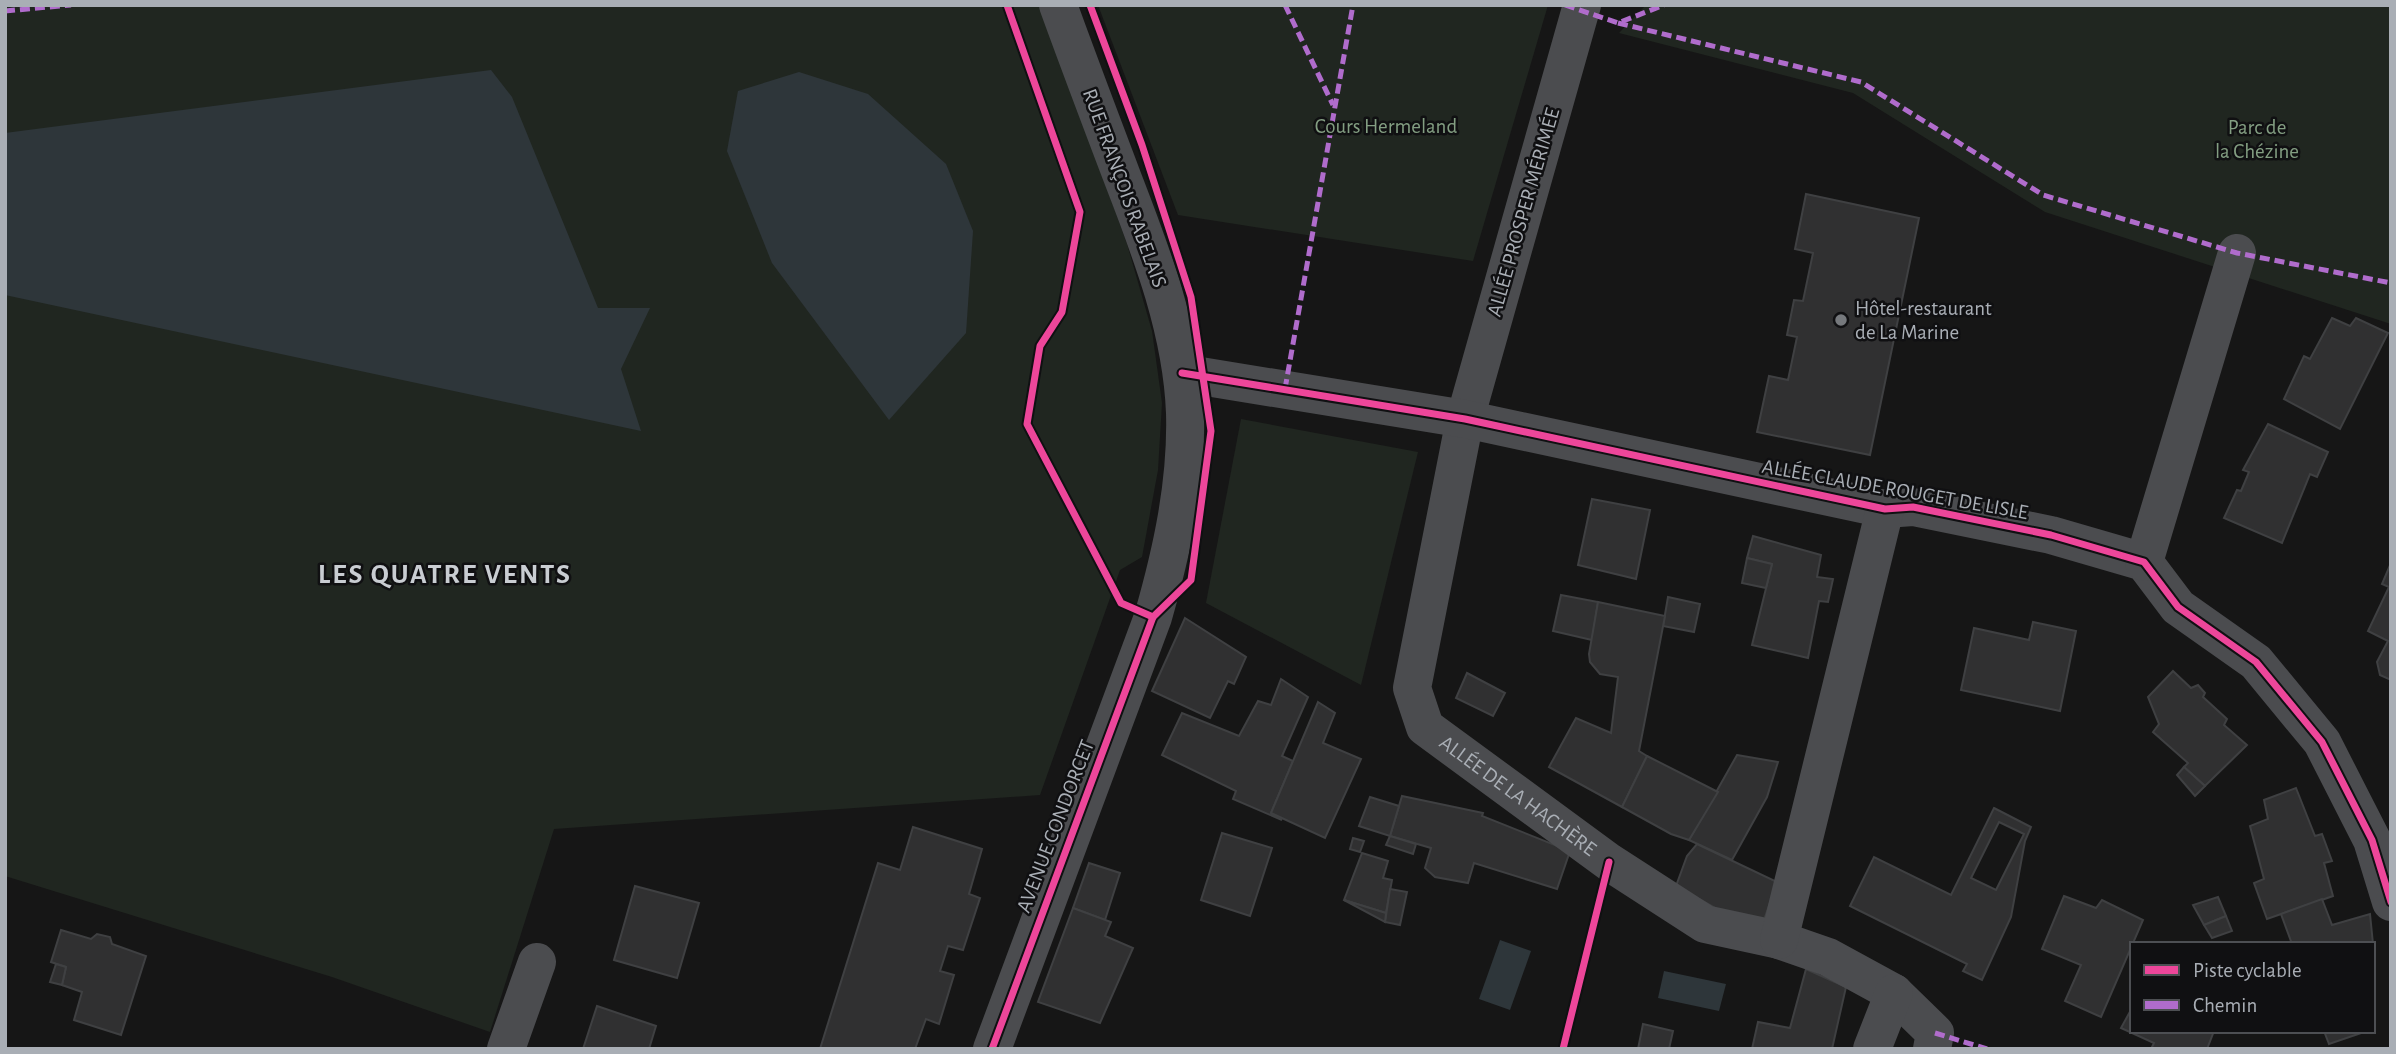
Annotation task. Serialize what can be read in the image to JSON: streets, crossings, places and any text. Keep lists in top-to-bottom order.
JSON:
{
  "streets": {
    "street": [
      "RUE FRANÇOIS RABELAIS",
      "ALLÉE PROSPER MÉRIMÉE",
      "ALLÉE CLAUDE ROUGET DE LISLE",
      "ALLÉE DE LA HACHÈRE",
      "AVENUE CONDORCET"
    ]
  },
  "crossings": [
    ["RUE FRANÇOIS RABELAIS", "ALLÉE CLAUDE ROUGET DE LISLE"],
    ["RUE FRANÇOIS RABELAIS", "AVENUE CONDORCET"],
    ["ALLÉE PROSPER MÉRIMÉE", "ALLÉE CLAUDE ROUGET DE LISLE"],
    ["ALLÉE PROSPER MÉRIMÉE", "ALLÉE DE LA HACHÈRE"],
    ["ALLÉE CLAUDE ROUGET DE LISLE", "ALLÉE DE LA HACHÈRE"],
    ["ALLÉE CLAUDE ROUGET DE LISLE", "AVENUE CONDORCET"]
  ],
  "districts": ["LES QUATRE VENTS"],
  "parks": ["Cours Hermeland", "Parc de la Chézine"],
  "places": ["Hôtel-restaurant de La Marine"],
  "legend": ["Piste cyclable", "Chemin"]
}
